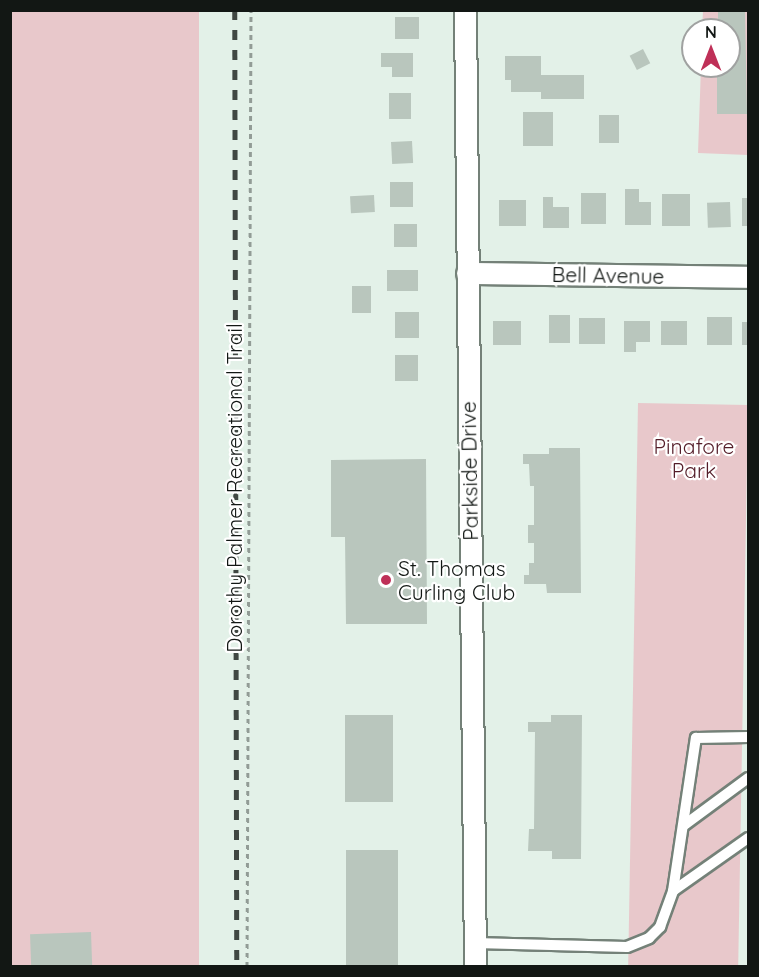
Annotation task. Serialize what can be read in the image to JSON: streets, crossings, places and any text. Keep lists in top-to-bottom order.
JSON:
{
  "streets": {
    "street": ["Bell Avenue", "Parkside Drive"],
    "path": ["Dorothy Palmer Recreational Trail"]
  },
  "crossings": [
    ["Bell Avenue", "Parkside Drive"]
  ],
  "parks": ["Pinafore Park"],
  "places": ["St. Thomas Curling Club"],
  "north": "top"
}
